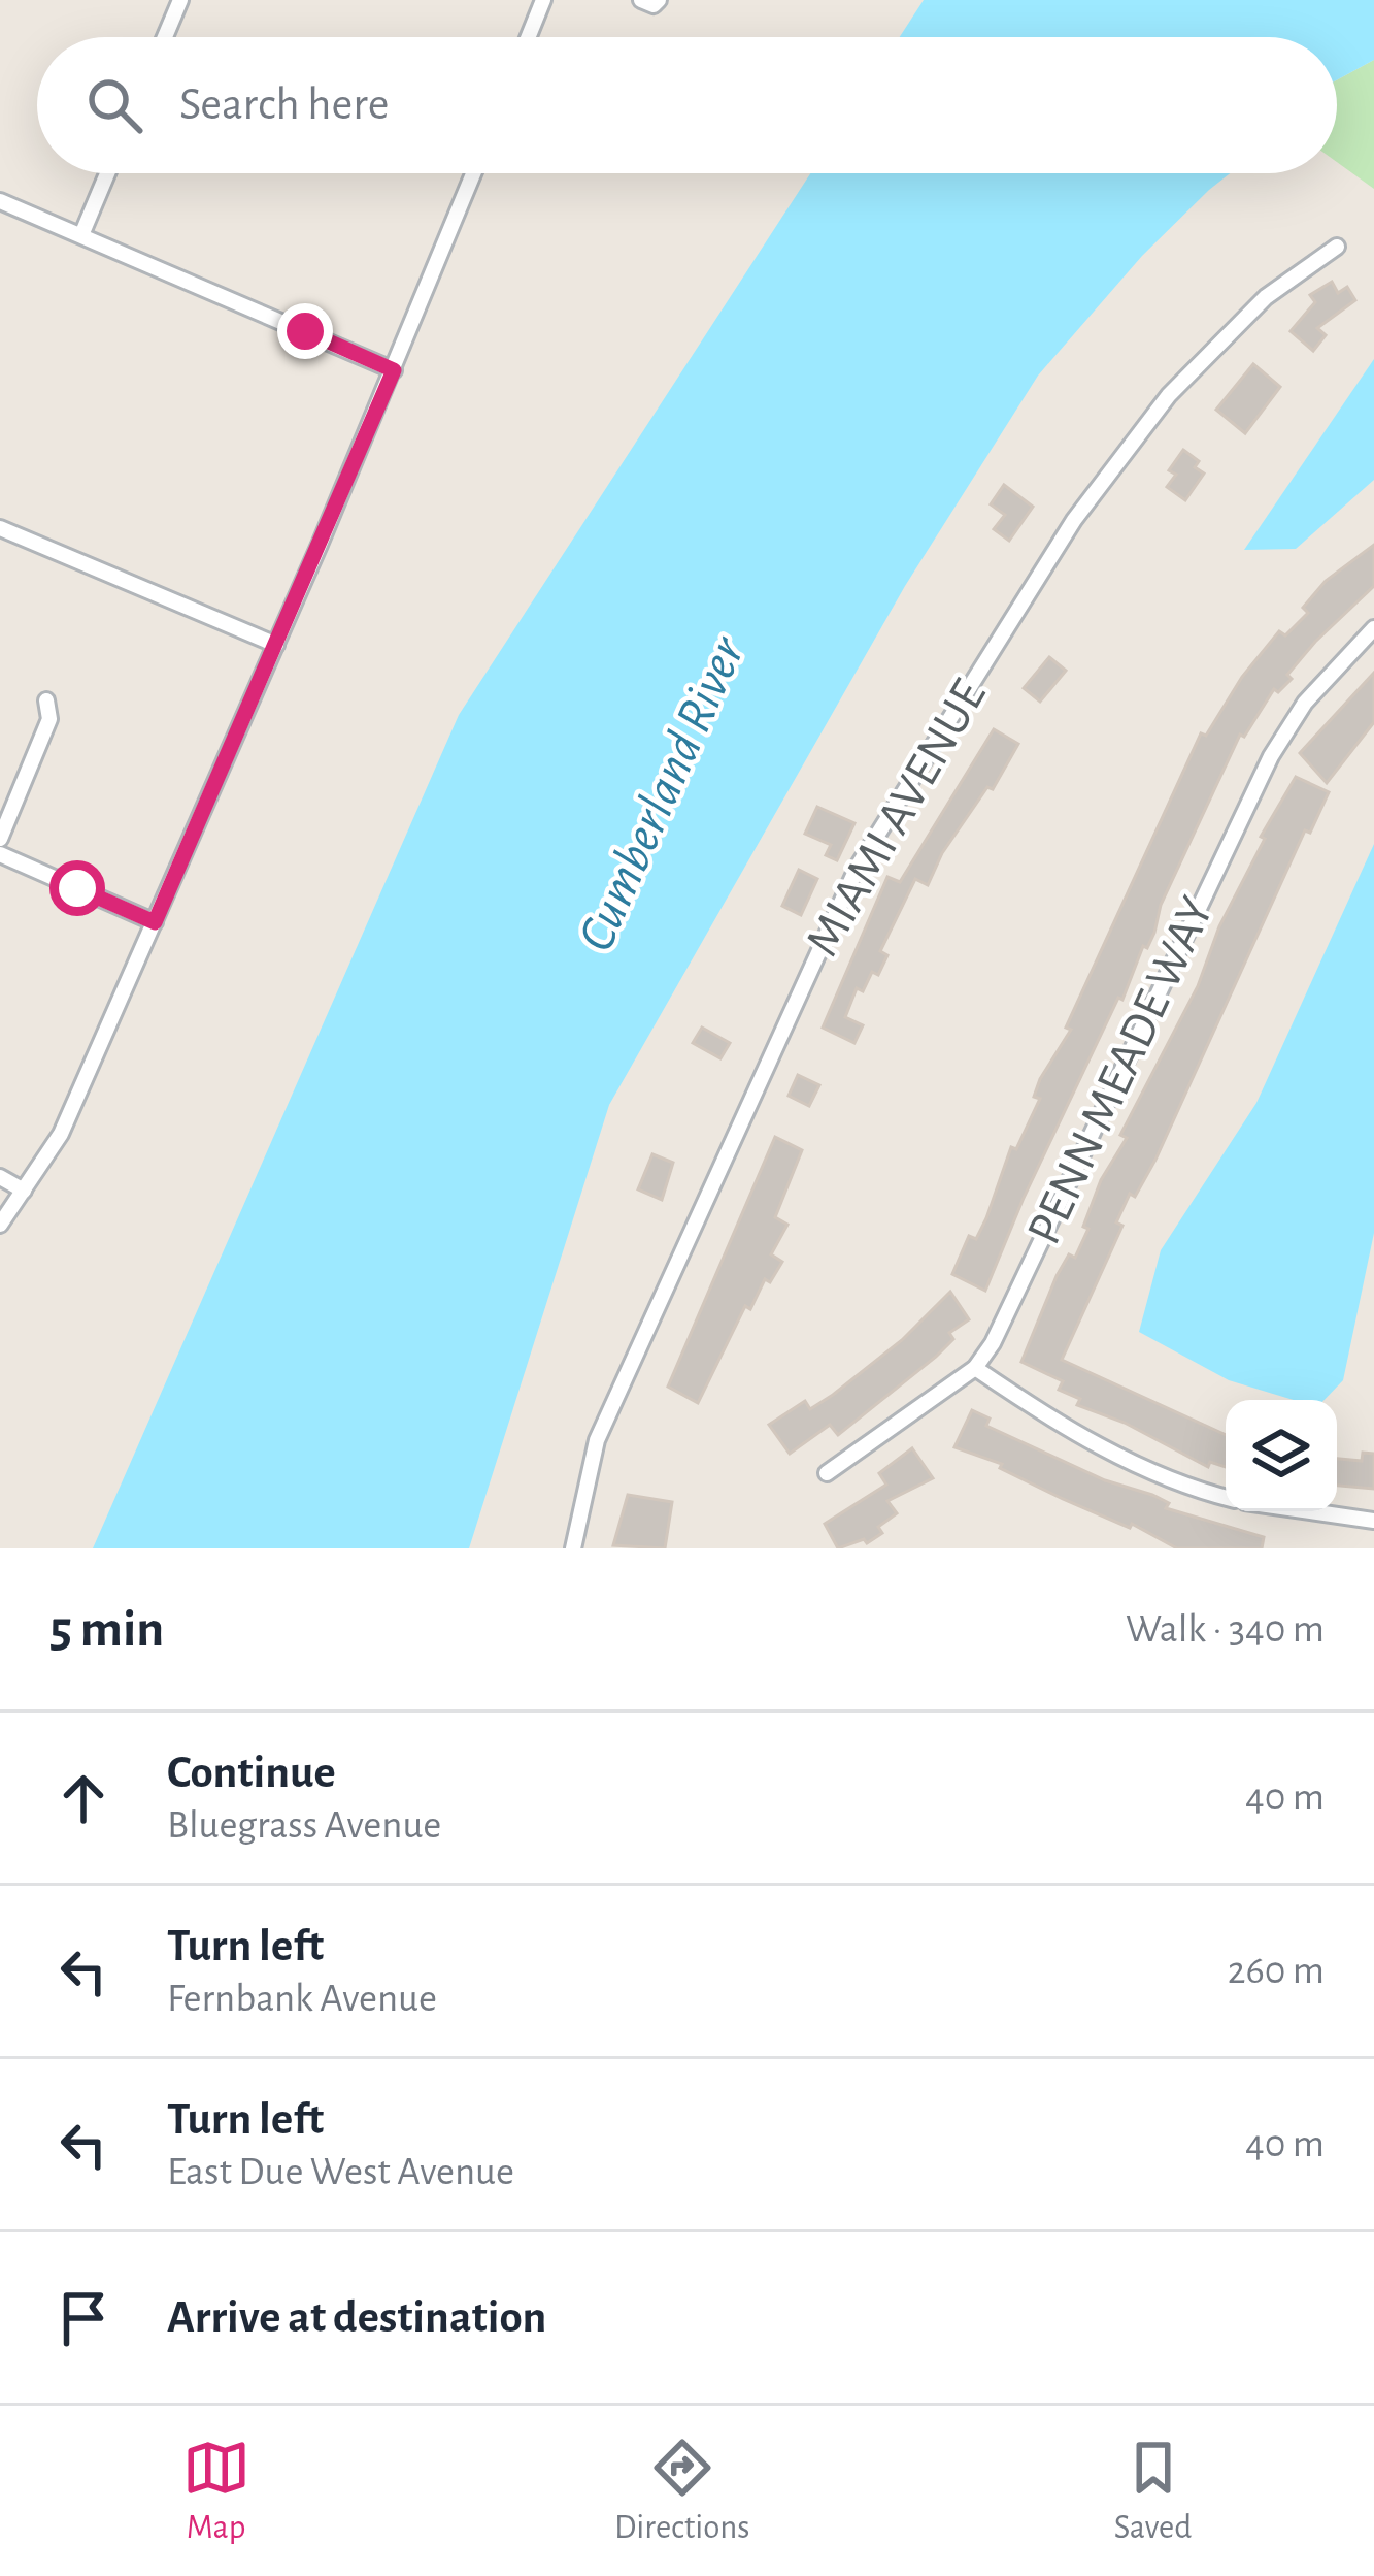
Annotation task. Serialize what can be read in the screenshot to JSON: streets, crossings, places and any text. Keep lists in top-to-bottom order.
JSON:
{
  "streets": {
    "street": ["MIAMI AVENUE", "PENN MEADE WAY"]
  },
  "water": ["Cumberland River"],
  "page": {
    "search": "Search here",
    "heading": ["5 min", "Walk · 340 m"],
    "list": [
      ["Continue", "Bluegrass Avenue", "40 m"],
      ["Turn left", "Fernbank Avenue", "260 m"],
      ["Turn left", "East Due West Avenue", "40 m"],
      "Arrive at destination"
    ],
    "nav": ["Map", "Directions", "Saved"]
  }
}
